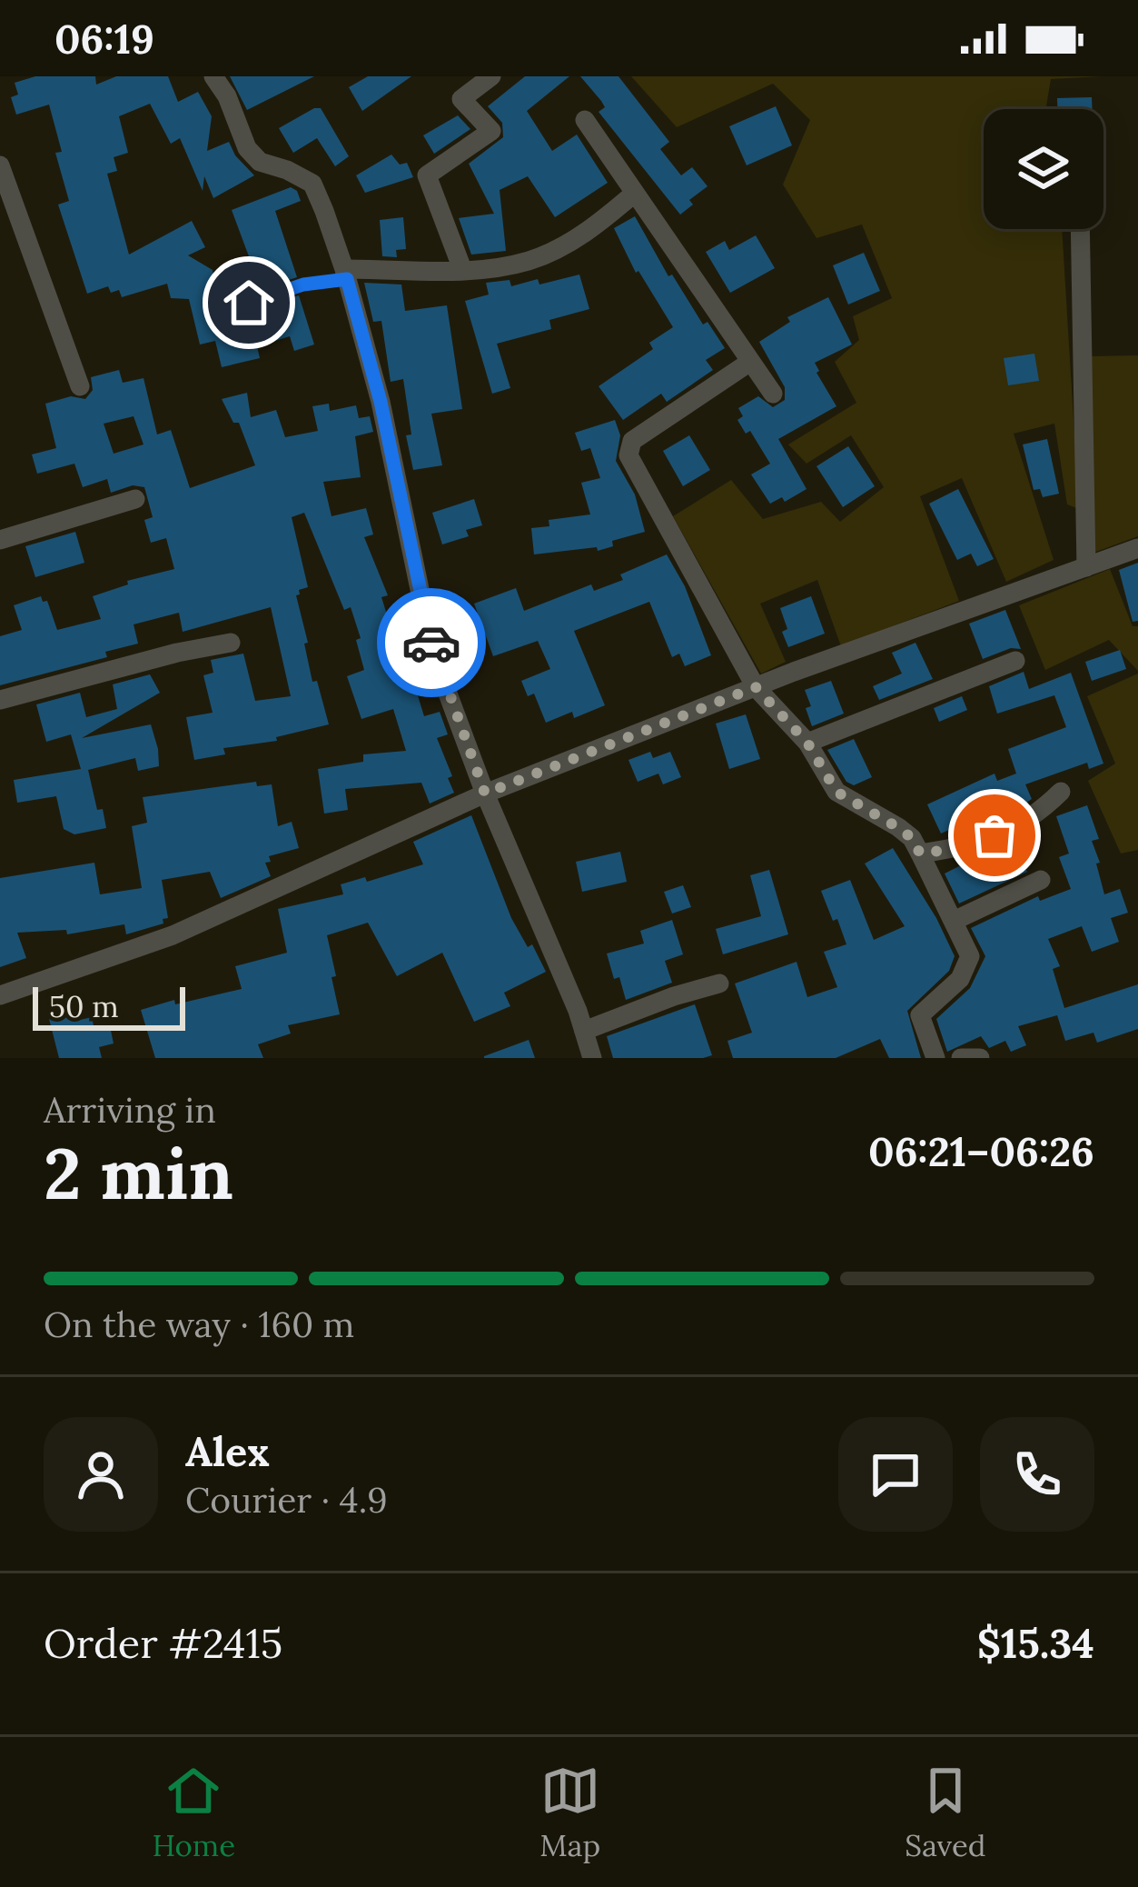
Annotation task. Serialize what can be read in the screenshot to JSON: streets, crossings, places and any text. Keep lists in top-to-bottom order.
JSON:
{
  "scale_bar": "50 m",
  "page": {
    "status": "06:19",
    "scale": "50 m",
    "heading": ["2 min", "Arriving in", "06:21–06:26"],
    "panel": [
      "Alex",
      "Courier · 4.9",
      "Order #2415",
      "$15.34"
    ],
    "bar": "On the way · 160 m",
    "tabs": ["Home", "Map", "Saved"]
  }
}
